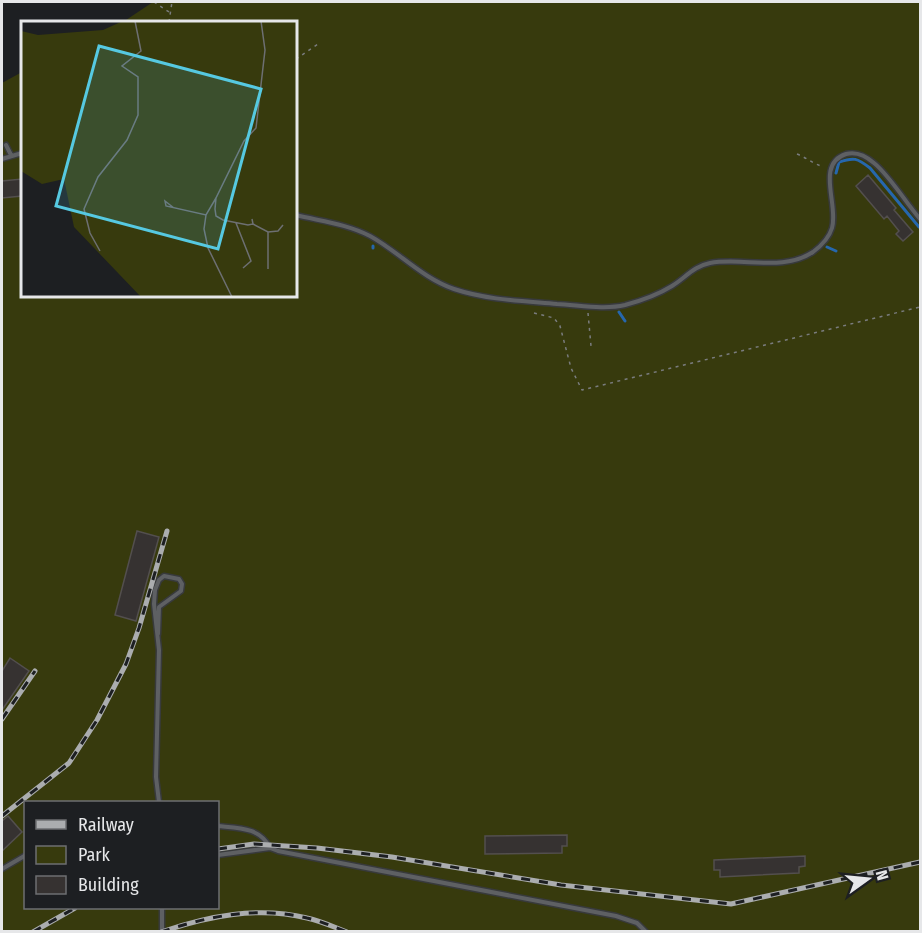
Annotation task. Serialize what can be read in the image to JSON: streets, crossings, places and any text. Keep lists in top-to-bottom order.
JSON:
{
  "legend": ["Railway", "Park", "Building"],
  "north": "right"
}
